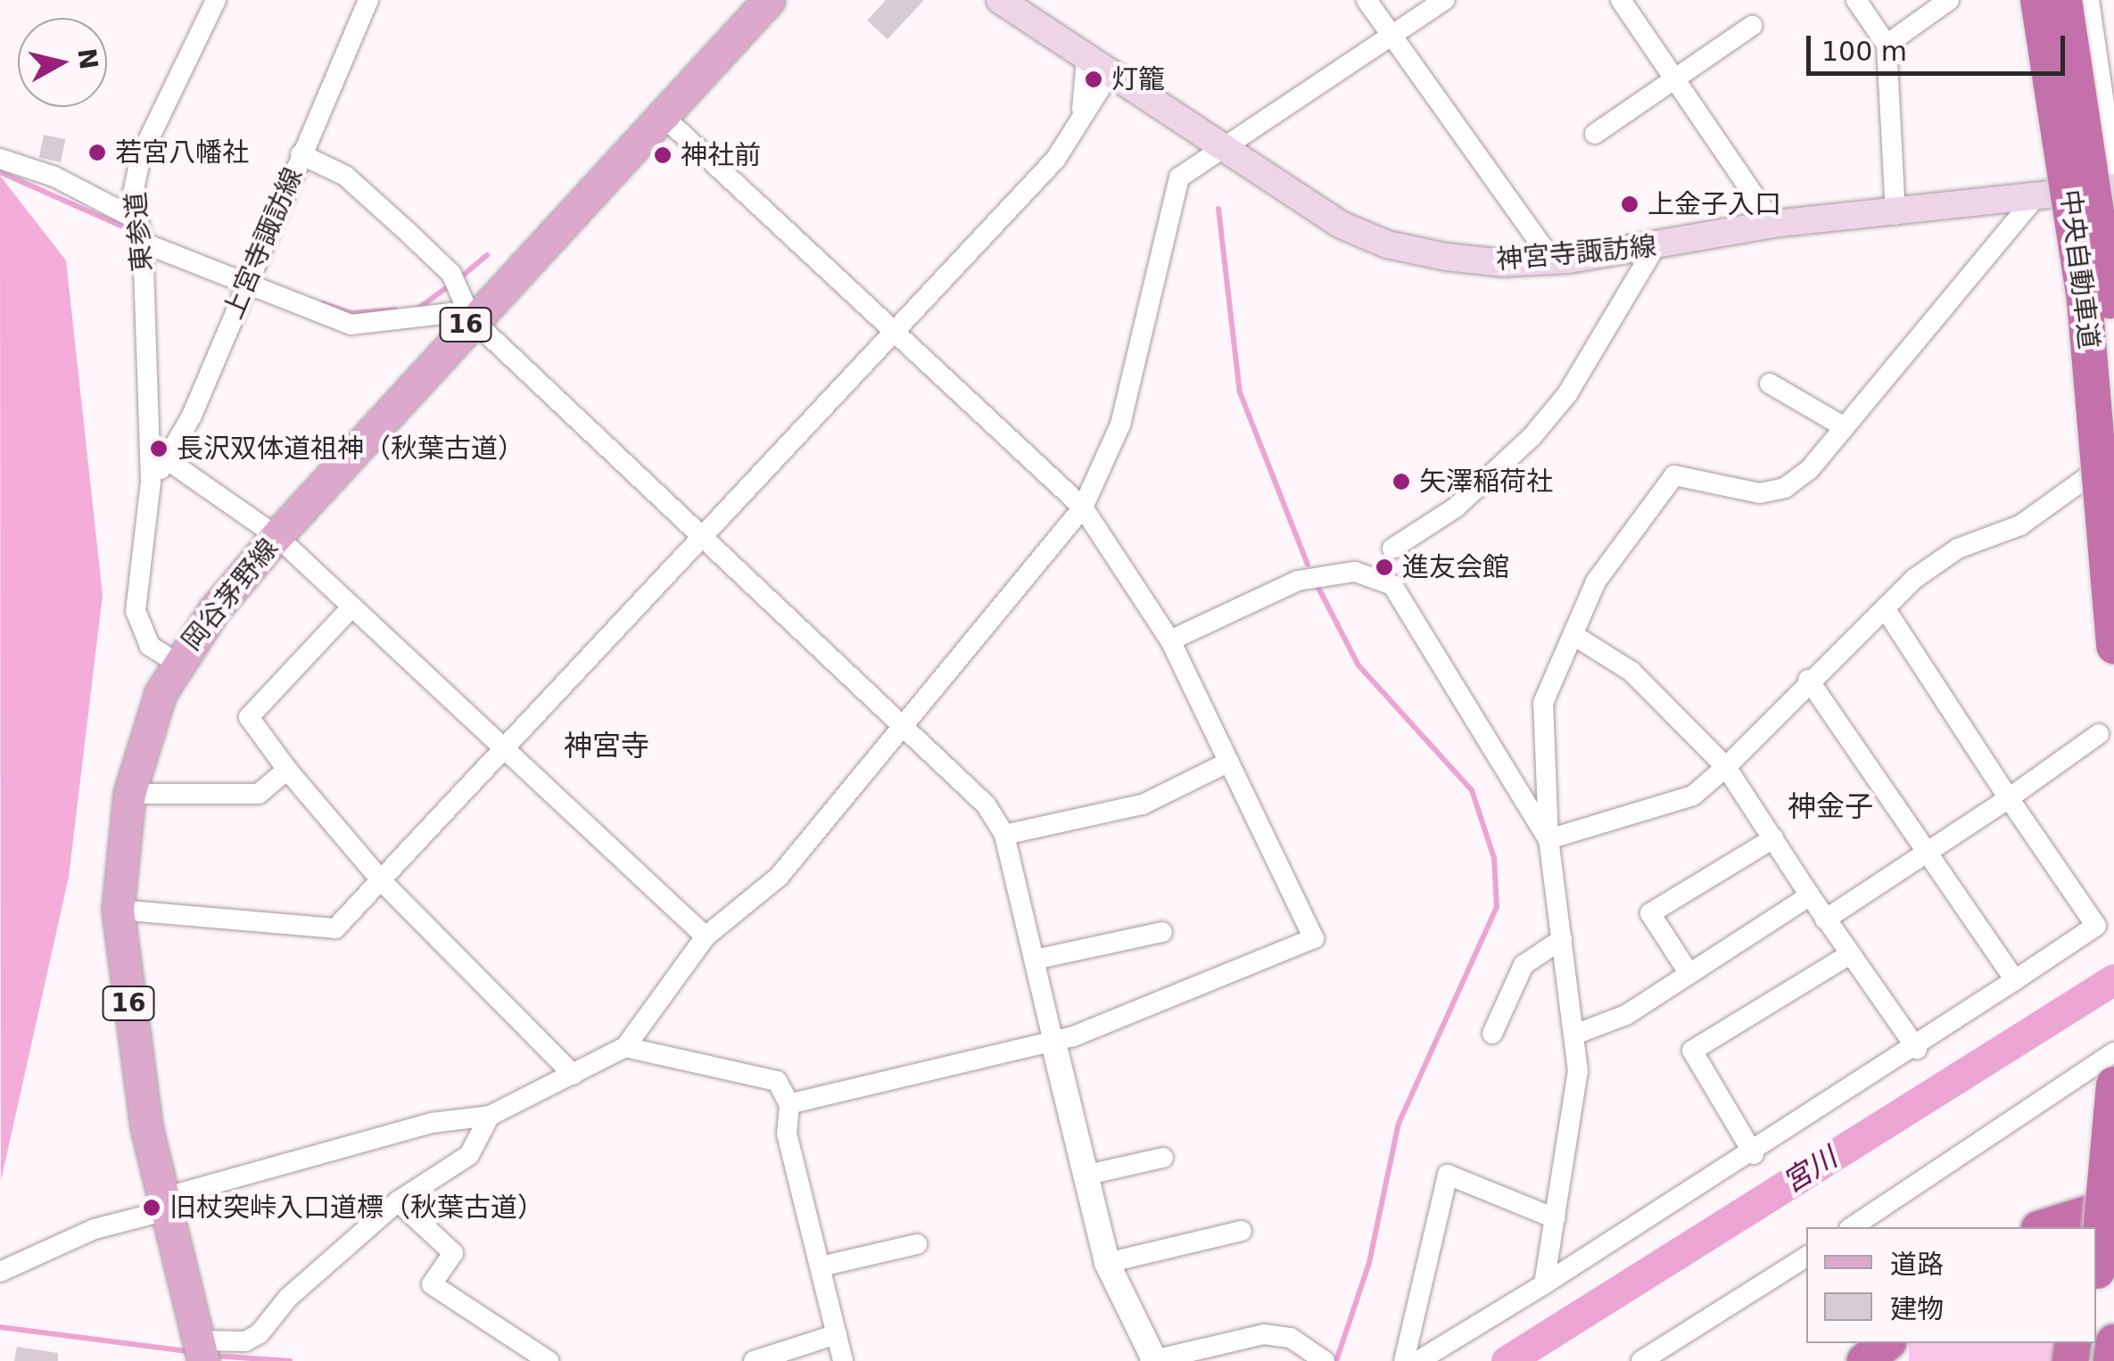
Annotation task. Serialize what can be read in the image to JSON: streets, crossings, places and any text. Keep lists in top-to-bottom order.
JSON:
{
  "streets": {
    "highway": ["中央自動車道"],
    "main road": ["神宮寺諏訪線", "16", "岡谷茅野線"],
    "street": ["東参道", "上宮寺諏訪線"]
  },
  "crossings": [
    ["東参道", "上宮寺諏訪線"],
    ["東参道", "岡谷茅野線"]
  ],
  "districts": ["神宮寺", "神金子"],
  "water": ["宮川"],
  "places": [
    "灯籠",
    "若宮八幡社",
    "神社前",
    "上金子入口",
    "長沢双体道祖神（秋葉古道）",
    "矢澤稲荷社",
    "進友会館",
    "旧杖突峠入口道標（秋葉古道）"
  ],
  "legend": ["道路", "建物"],
  "scale_bar": "100 m",
  "north": "right"
}
